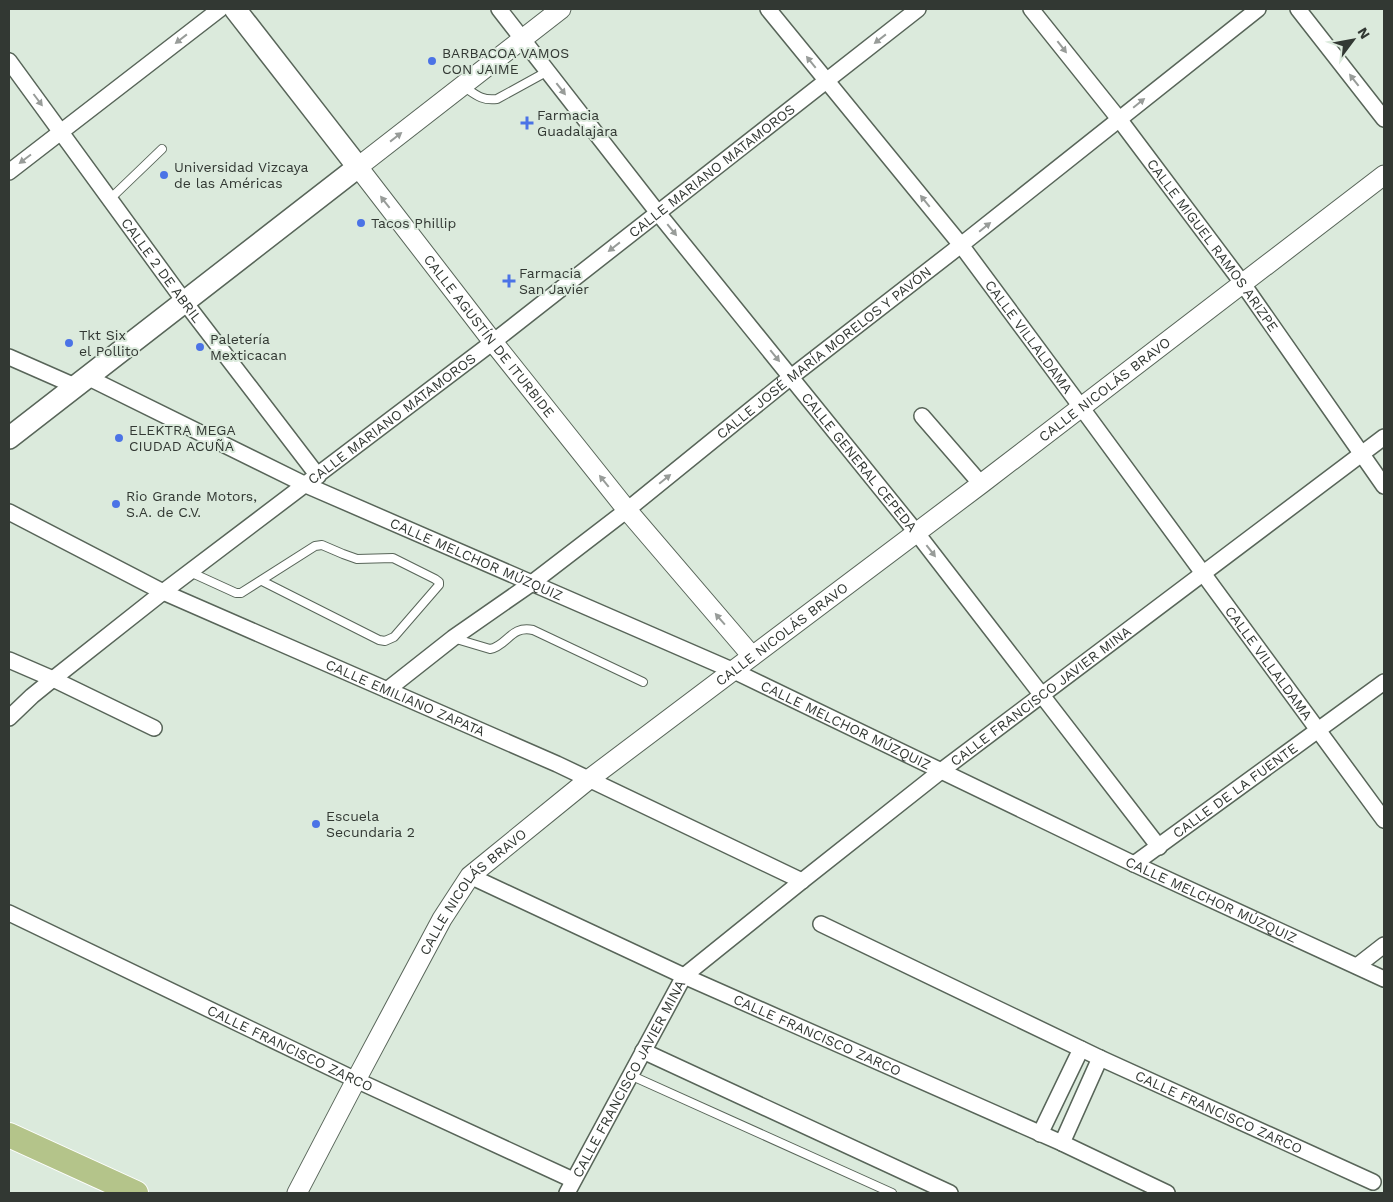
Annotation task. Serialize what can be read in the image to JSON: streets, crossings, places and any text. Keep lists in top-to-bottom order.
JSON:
{
  "streets": {
    "main road": ["CALLE AGUSTÍN DE ITURBIDE"],
    "street": [
      "CALLE MARIANO MATAMOROS",
      "CALLE MIGUEL RAMOS ARIZPE",
      "CALLE 2 DE ABRIL",
      "CALLE VILLALDAMA",
      "CALLE JOSÉ MARÍA MORELOS Y PAVÓN",
      "CALLE NICOLÁS BRAVO",
      "CALLE GENERAL CEPEDA",
      "CALLE MELCHOR MÚZQUIZ",
      "CALLE FRANCISCO JAVIER MINA",
      "CALLE EMILIANO ZAPATA",
      "CALLE DE LA FUENTE",
      "CALLE FRANCISCO ZARCO"
    ]
  },
  "crossings": [
    ["CALLE MARIANO MATAMOROS", "CALLE 2 DE ABRIL"],
    ["CALLE MARIANO MATAMOROS", "CALLE AGUSTÍN DE ITURBIDE"],
    ["CALLE MARIANO MATAMOROS", "CALLE VILLALDAMA"],
    ["CALLE MARIANO MATAMOROS", "CALLE GENERAL CEPEDA"],
    ["CALLE MARIANO MATAMOROS", "CALLE MELCHOR MÚZQUIZ"],
    ["CALLE MARIANO MATAMOROS", "CALLE EMILIANO ZAPATA"],
    ["CALLE MIGUEL RAMOS ARIZPE", "CALLE JOSÉ MARÍA MORELOS Y PAVÓN"],
    ["CALLE MIGUEL RAMOS ARIZPE", "CALLE NICOLÁS BRAVO"],
    ["CALLE MIGUEL RAMOS ARIZPE", "CALLE FRANCISCO JAVIER MINA"],
    ["CALLE 2 DE ABRIL", "CALLE MELCHOR MÚZQUIZ"],
    ["CALLE AGUSTÍN DE ITURBIDE", "CALLE JOSÉ MARÍA MORELOS Y PAVÓN"],
    ["CALLE AGUSTÍN DE ITURBIDE", "CALLE NICOLÁS BRAVO"],
    ["CALLE VILLALDAMA", "CALLE JOSÉ MARÍA MORELOS Y PAVÓN"],
    ["CALLE VILLALDAMA", "CALLE NICOLÁS BRAVO"],
    ["CALLE VILLALDAMA", "CALLE FRANCISCO JAVIER MINA"],
    ["CALLE VILLALDAMA", "CALLE DE LA FUENTE"],
    ["CALLE JOSÉ MARÍA MORELOS Y PAVÓN", "CALLE GENERAL CEPEDA"],
    ["CALLE JOSÉ MARÍA MORELOS Y PAVÓN", "CALLE MELCHOR MÚZQUIZ"],
    ["CALLE JOSÉ MARÍA MORELOS Y PAVÓN", "CALLE EMILIANO ZAPATA"],
    ["CALLE NICOLÁS BRAVO", "CALLE GENERAL CEPEDA"],
    ["CALLE NICOLÁS BRAVO", "CALLE MELCHOR MÚZQUIZ"],
    ["CALLE NICOLÁS BRAVO", "CALLE EMILIANO ZAPATA"],
    ["CALLE NICOLÁS BRAVO", "CALLE FRANCISCO ZARCO"],
    ["CALLE GENERAL CEPEDA", "CALLE FRANCISCO JAVIER MINA"],
    ["CALLE GENERAL CEPEDA", "CALLE DE LA FUENTE"],
    ["CALLE MELCHOR MÚZQUIZ", "CALLE FRANCISCO JAVIER MINA"],
    ["CALLE MELCHOR MÚZQUIZ", "CALLE DE LA FUENTE"],
    ["CALLE FRANCISCO JAVIER MINA", "CALLE EMILIANO ZAPATA"],
    ["CALLE FRANCISCO JAVIER MINA", "CALLE FRANCISCO ZARCO"]
  ],
  "one_way": ["CALLE AGUSTÍN DE ITURBIDE", "CALLE JOSÉ MARÍA MORELOS Y PAVÓN", "CALLE GENERAL CEPEDA"],
  "places": {
    "other": [
      "BARBACOA VAMOS CON JAIME",
      "Universidad Vizcaya de las Américas",
      "Tacos Phillip",
      "Tkt Six el Pollito",
      "Paletería Mexticacan",
      "ELEKTRA MEGA CIUDAD ACUÑA",
      "Rio Grande Motors, S.A. de C.V.",
      "Escuela Secundaria 2"
    ],
    "health": ["Farmacia Guadalajara", "Farmacia San Javier"]
  },
  "north": "top right"
}
